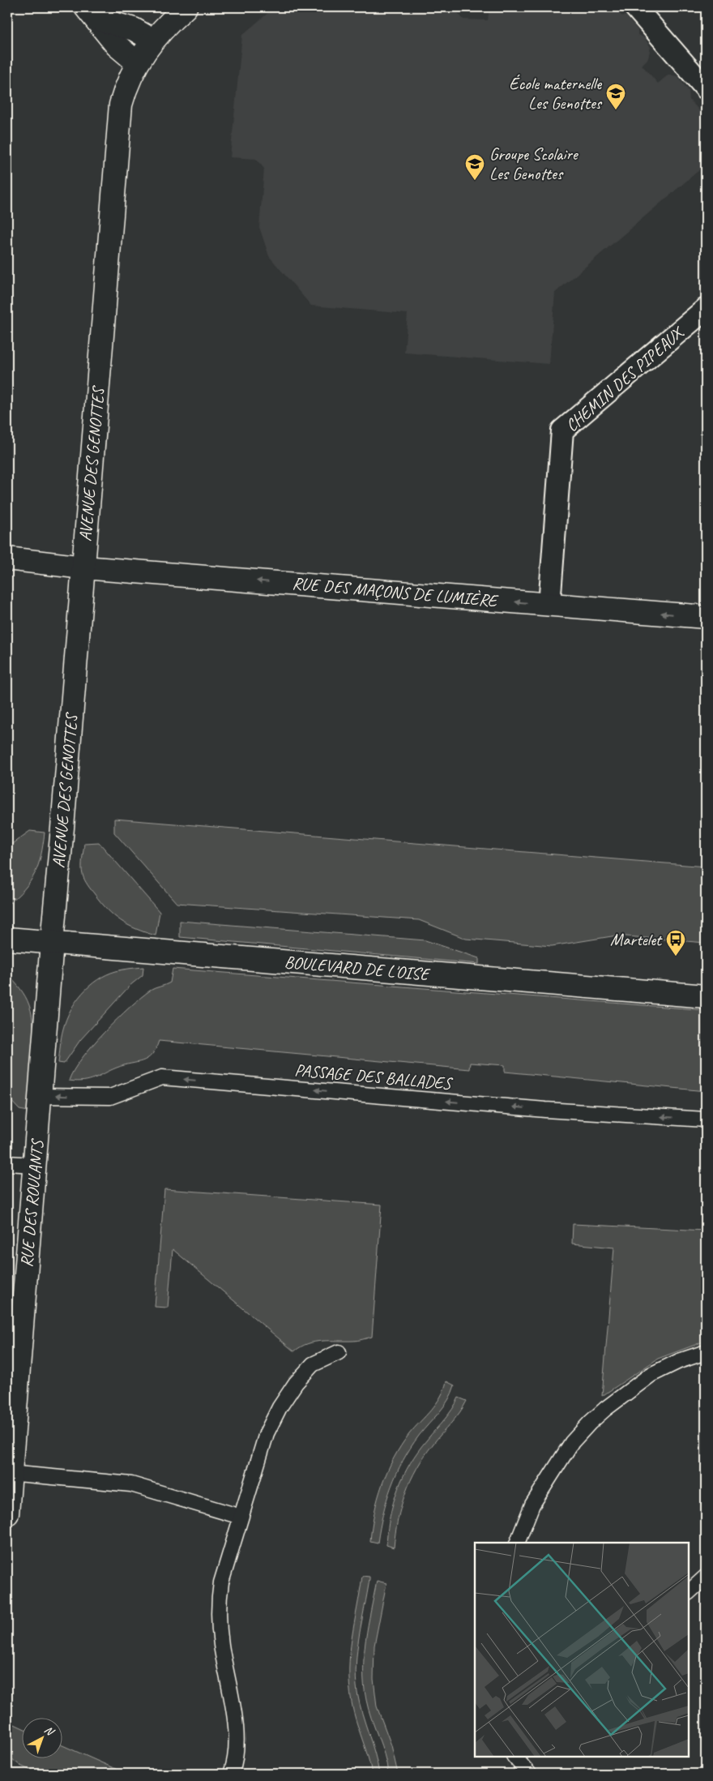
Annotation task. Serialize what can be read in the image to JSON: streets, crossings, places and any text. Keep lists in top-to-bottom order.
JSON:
{
  "streets": {
    "street": [
      "CHEMIN DES PIPEAUX",
      "AVENUE DES GENOTTES",
      "RUE DES MAÇONS DE LUMIÈRE",
      "BOULEVARD DE L'OISE",
      "RUE DES ROULANTS"
    ],
    "lane": ["PASSAGE DES BALLADES"]
  },
  "crossings": [
    ["CHEMIN DES PIPEAUX", "RUE DES MAÇONS DE LUMIÈRE"],
    ["AVENUE DES GENOTTES", "RUE DES MAÇONS DE LUMIÈRE"],
    ["AVENUE DES GENOTTES", "BOULEVARD DE L'OISE"],
    ["AVENUE DES GENOTTES", "RUE DES ROULANTS"],
    ["BOULEVARD DE L'OISE", "RUE DES ROULANTS"],
    ["PASSAGE DES BALLADES", "RUE DES ROULANTS"]
  ],
  "one_way": ["RUE DES MAÇONS DE LUMIÈRE", "PASSAGE DES BALLADES"],
  "places": {
    "school or university": ["École maternelle Les Genottes", "Groupe Scolaire Les Genottes"],
    "bus stop": ["Martelet"]
  },
  "north": "top right"
}
